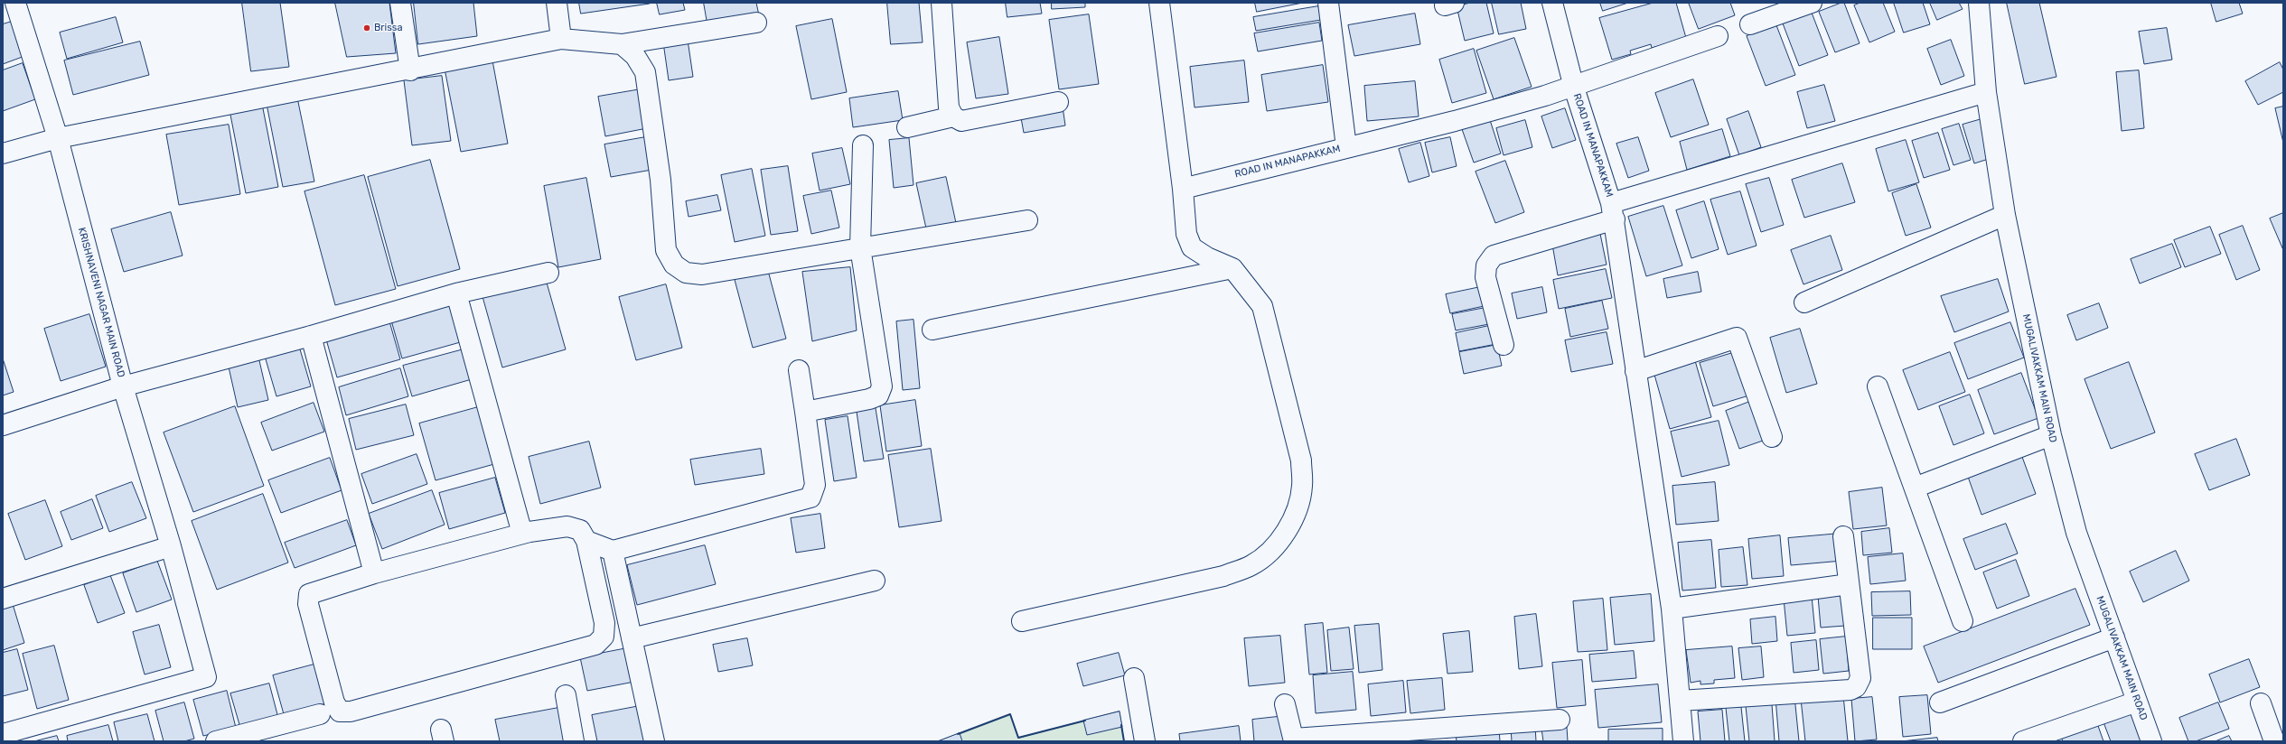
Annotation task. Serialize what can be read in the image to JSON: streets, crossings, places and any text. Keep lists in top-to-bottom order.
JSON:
{
  "streets": {
    "street": ["ROAD IN MANAPAKKAM", "KRISHNAVENI NAGAR MAIN ROAD", "MUGALIVAKKAM MAIN ROAD"]
  },
  "places": ["Brissa"]
}
